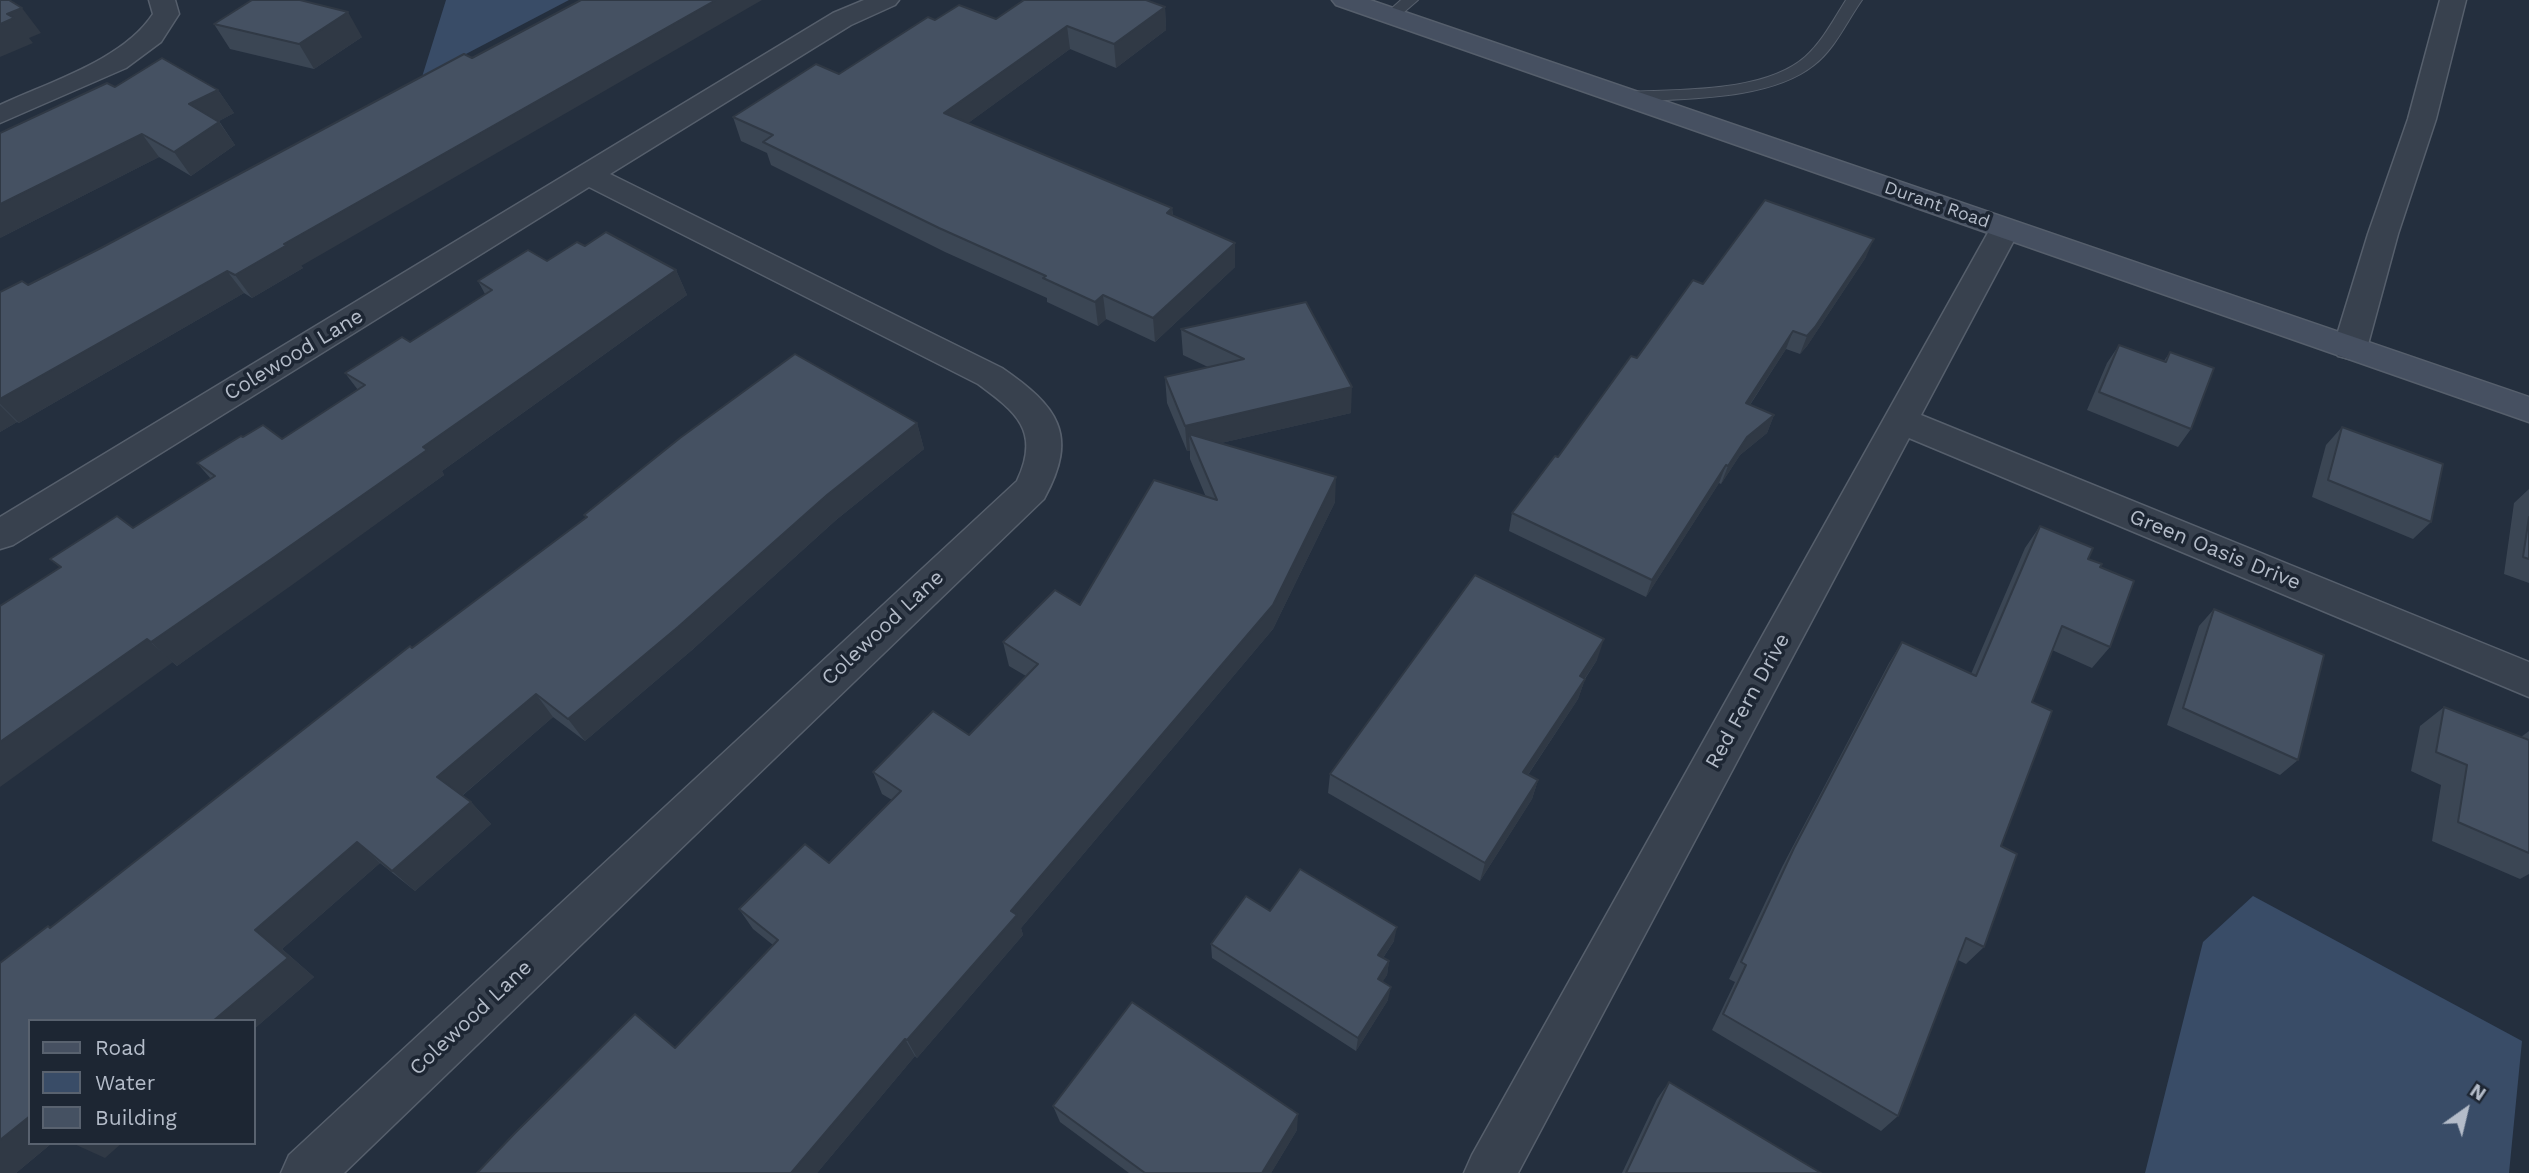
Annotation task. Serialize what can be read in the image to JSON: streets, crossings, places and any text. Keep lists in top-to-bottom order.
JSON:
{
  "streets": {
    "street": [
      "Durant Road",
      "Colewood Lane",
      "Green Oasis Drive",
      "Red Fern Drive"
    ]
  },
  "crossings": [
    ["Durant Road", "Red Fern Drive"],
    ["Green Oasis Drive", "Red Fern Drive"]
  ],
  "legend": ["Road", "Water", "Building"],
  "north": "top right"
}
